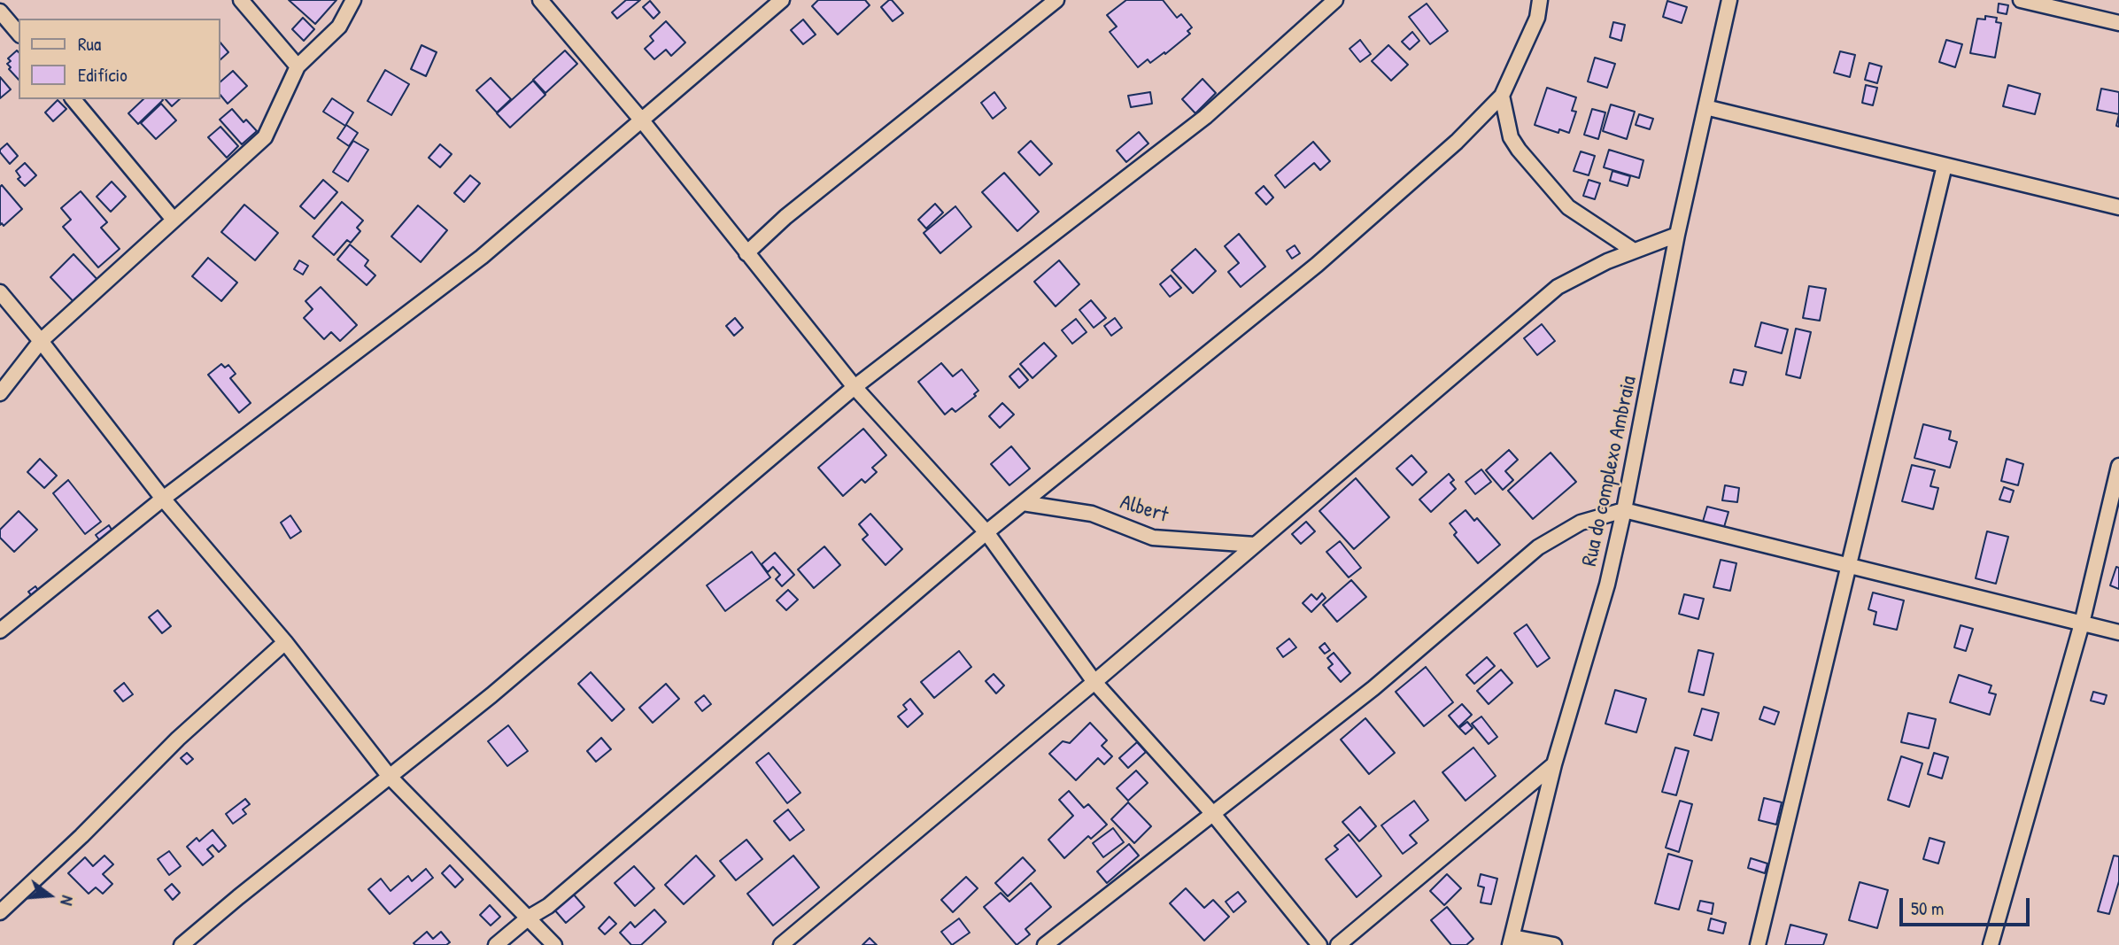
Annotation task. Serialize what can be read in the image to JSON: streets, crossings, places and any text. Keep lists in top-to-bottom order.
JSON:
{
  "streets": {
    "street": ["Rua do complexo Ambraia", "Albert"]
  },
  "legend": ["Rua", "Edifício"],
  "scale_bar": "50 m",
  "north": "right"
}
